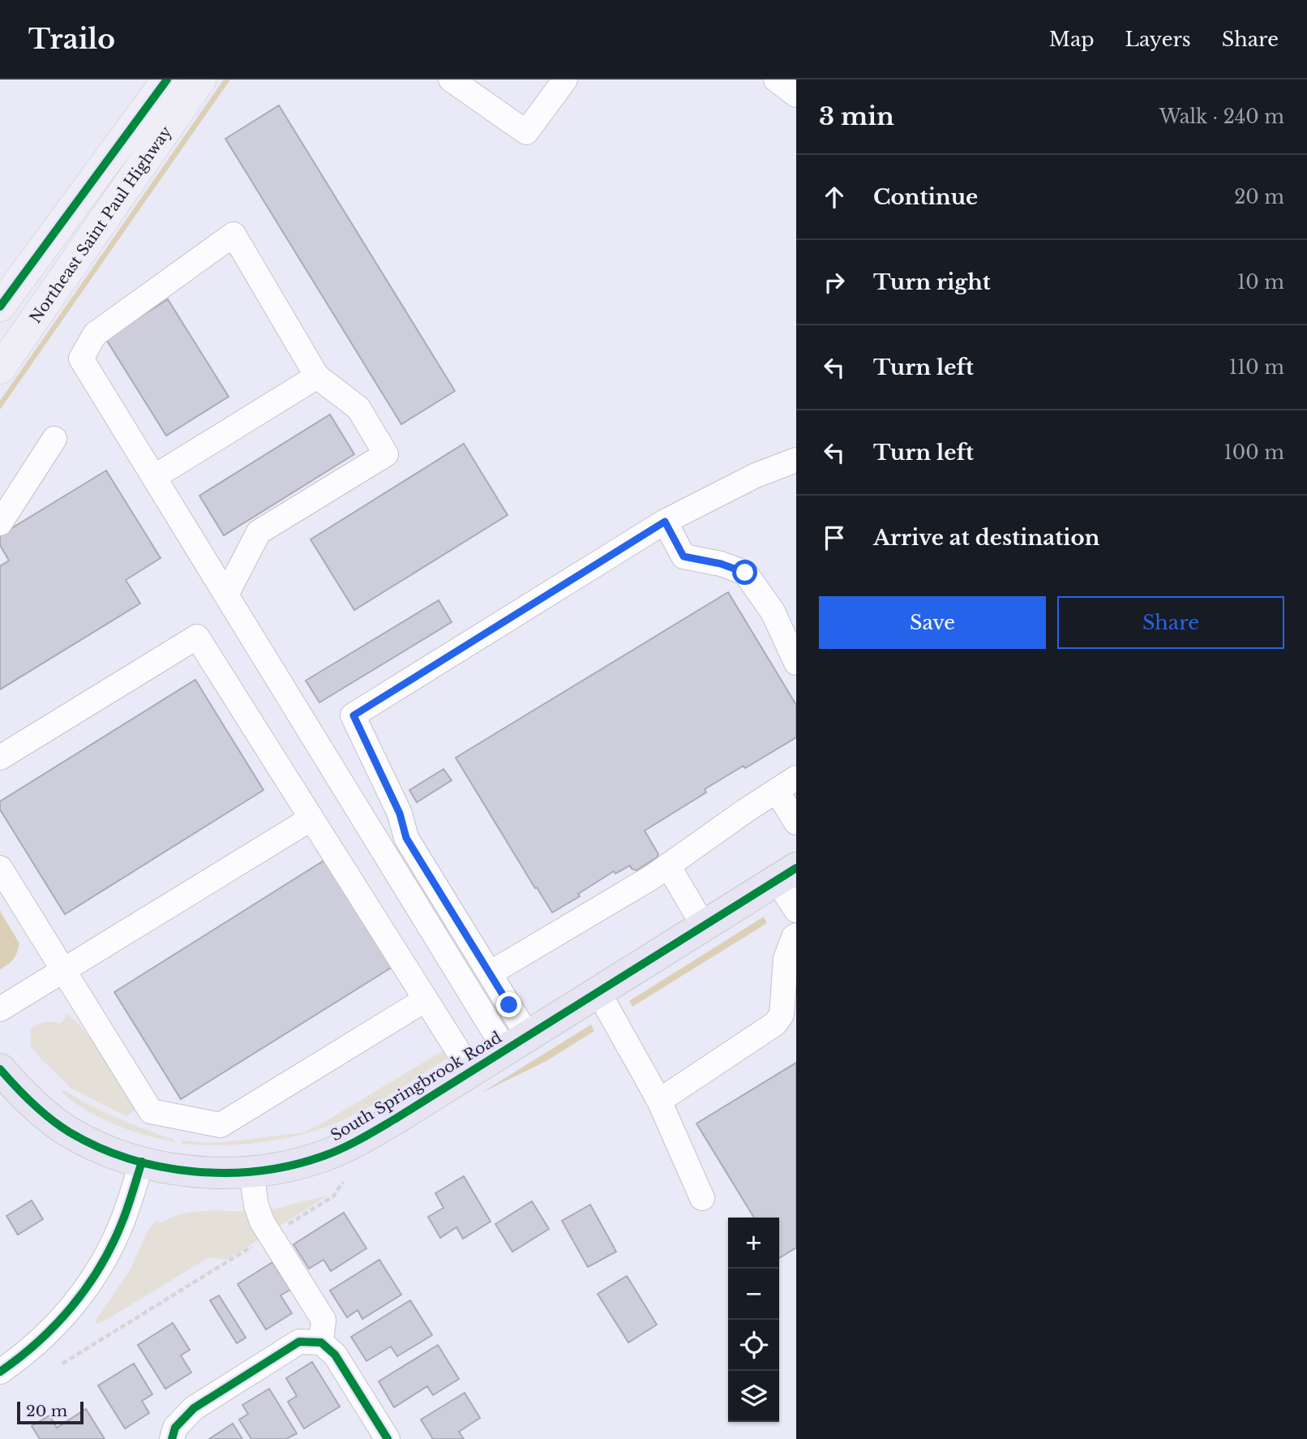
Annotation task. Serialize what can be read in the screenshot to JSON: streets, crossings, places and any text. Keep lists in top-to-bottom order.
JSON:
{
  "streets": {
    "highway": ["South Springbrook Road"],
    "main road": ["Northeast Saint Paul Highway"]
  },
  "scale_bar": "20 m",
  "page": {
    "header": "Trailo",
    "nav": ["Map", "Layers", "Share"],
    "heading": ["3 min", "Walk · 240 m"],
    "list": [
      ["Continue", "20 m"],
      ["Turn right", "10 m"],
      ["Turn left", "110 m"],
      ["Turn left", "100 m"],
      "Arrive at destination"
    ],
    "buttons": ["Save", "Share"],
    "map_buttons": ["+", "−"],
    "scale": "20 m"
  }
}
